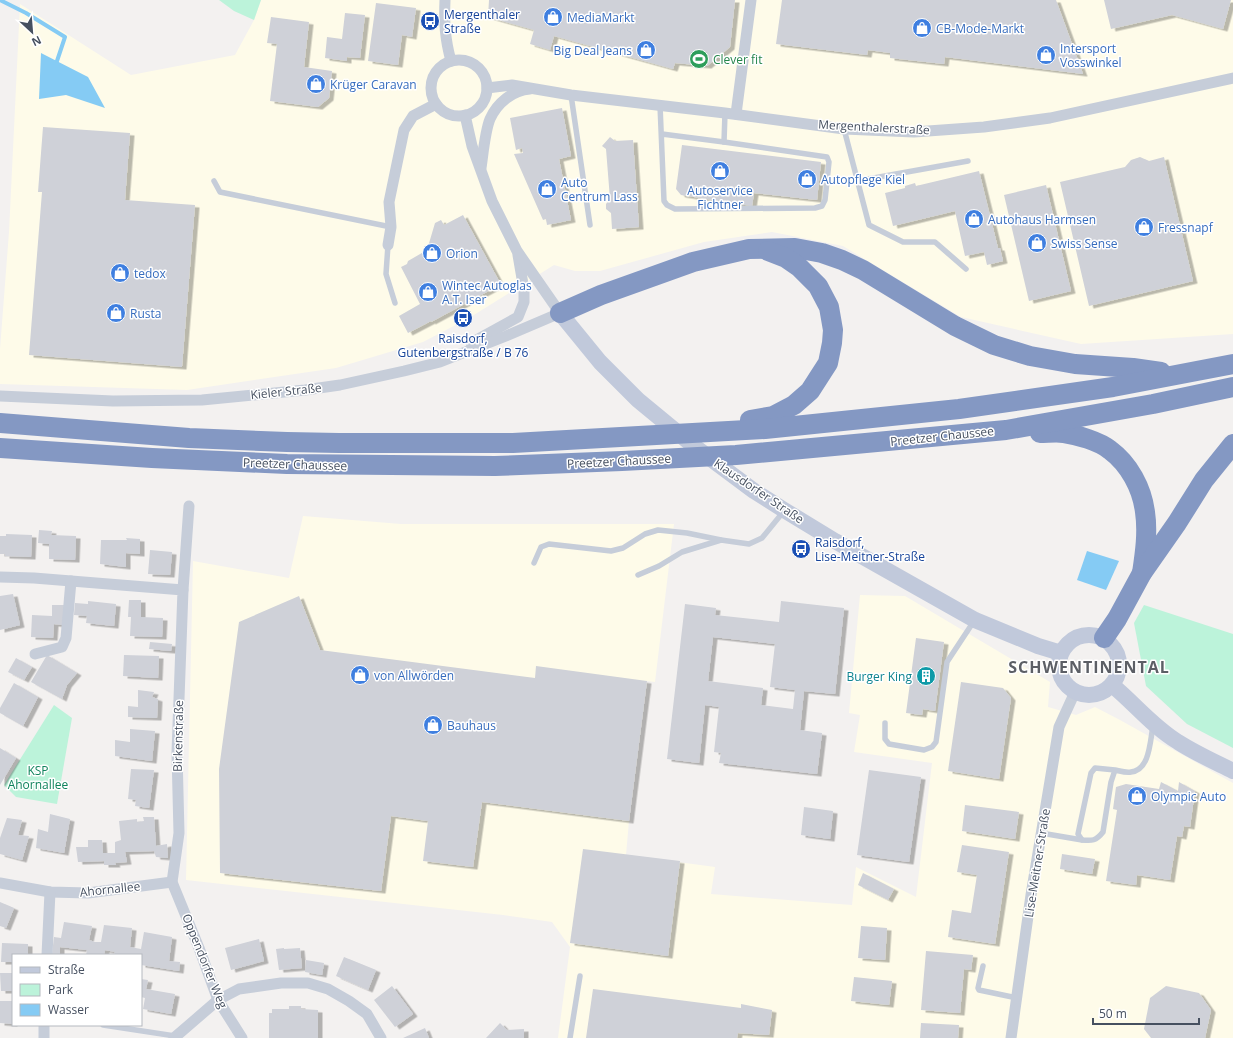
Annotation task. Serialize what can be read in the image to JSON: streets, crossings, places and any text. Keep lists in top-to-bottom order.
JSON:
{
  "streets": {
    "highway": ["Preetzer Chaussee"],
    "street": [
      "Mergenthalerstraße",
      "Kieler Straße",
      "Klausdorfer Straße",
      "Birkenstraße",
      "Lise-Meitner-Straße",
      "Ahornallee",
      "Oppendorfer Weg"
    ]
  },
  "crossings": [
    ["Mergenthalerstraße", "Klausdorfer Straße"],
    ["Kieler Straße", "Klausdorfer Straße"],
    ["Klausdorfer Straße", "Lise-Meitner-Straße"],
    ["Birkenstraße", "Ahornallee"],
    ["Birkenstraße", "Oppendorfer Weg"],
    ["Ahornallee", "Oppendorfer Weg"]
  ],
  "districts": ["SCHWENTINENTAL"],
  "parks": ["KSP Ahornallee"],
  "places": {
    "shop": [
      "MediaMarkt",
      "CB-Mode-Markt",
      "Big Deal Jeans",
      "Intersport Vosswinkel",
      "Krüger Caravan",
      "Autoservice Fichtner",
      "Autopflege Kiel",
      "Auto Centrum Lass",
      "Autohaus Harmsen",
      "Fressnapf",
      "Swiss Sense",
      "Orion",
      "tedox",
      "Wintec Autoglas A.T. Iser",
      "Rusta",
      "von Allwörden",
      "Bauhaus",
      "Olympic Auto"
    ],
    "bus stop": ["Mergenthaler Straße", "Raisdorf, Gutenbergstraße / B 76", "Raisdorf, Lise-Meitner-Straße"],
    "sports": ["Clever fit"],
    "building": ["Burger King"]
  },
  "legend": ["Straße", "Park", "Wasser"],
  "scale_bar": "50 m",
  "north": "bottom right"
}
